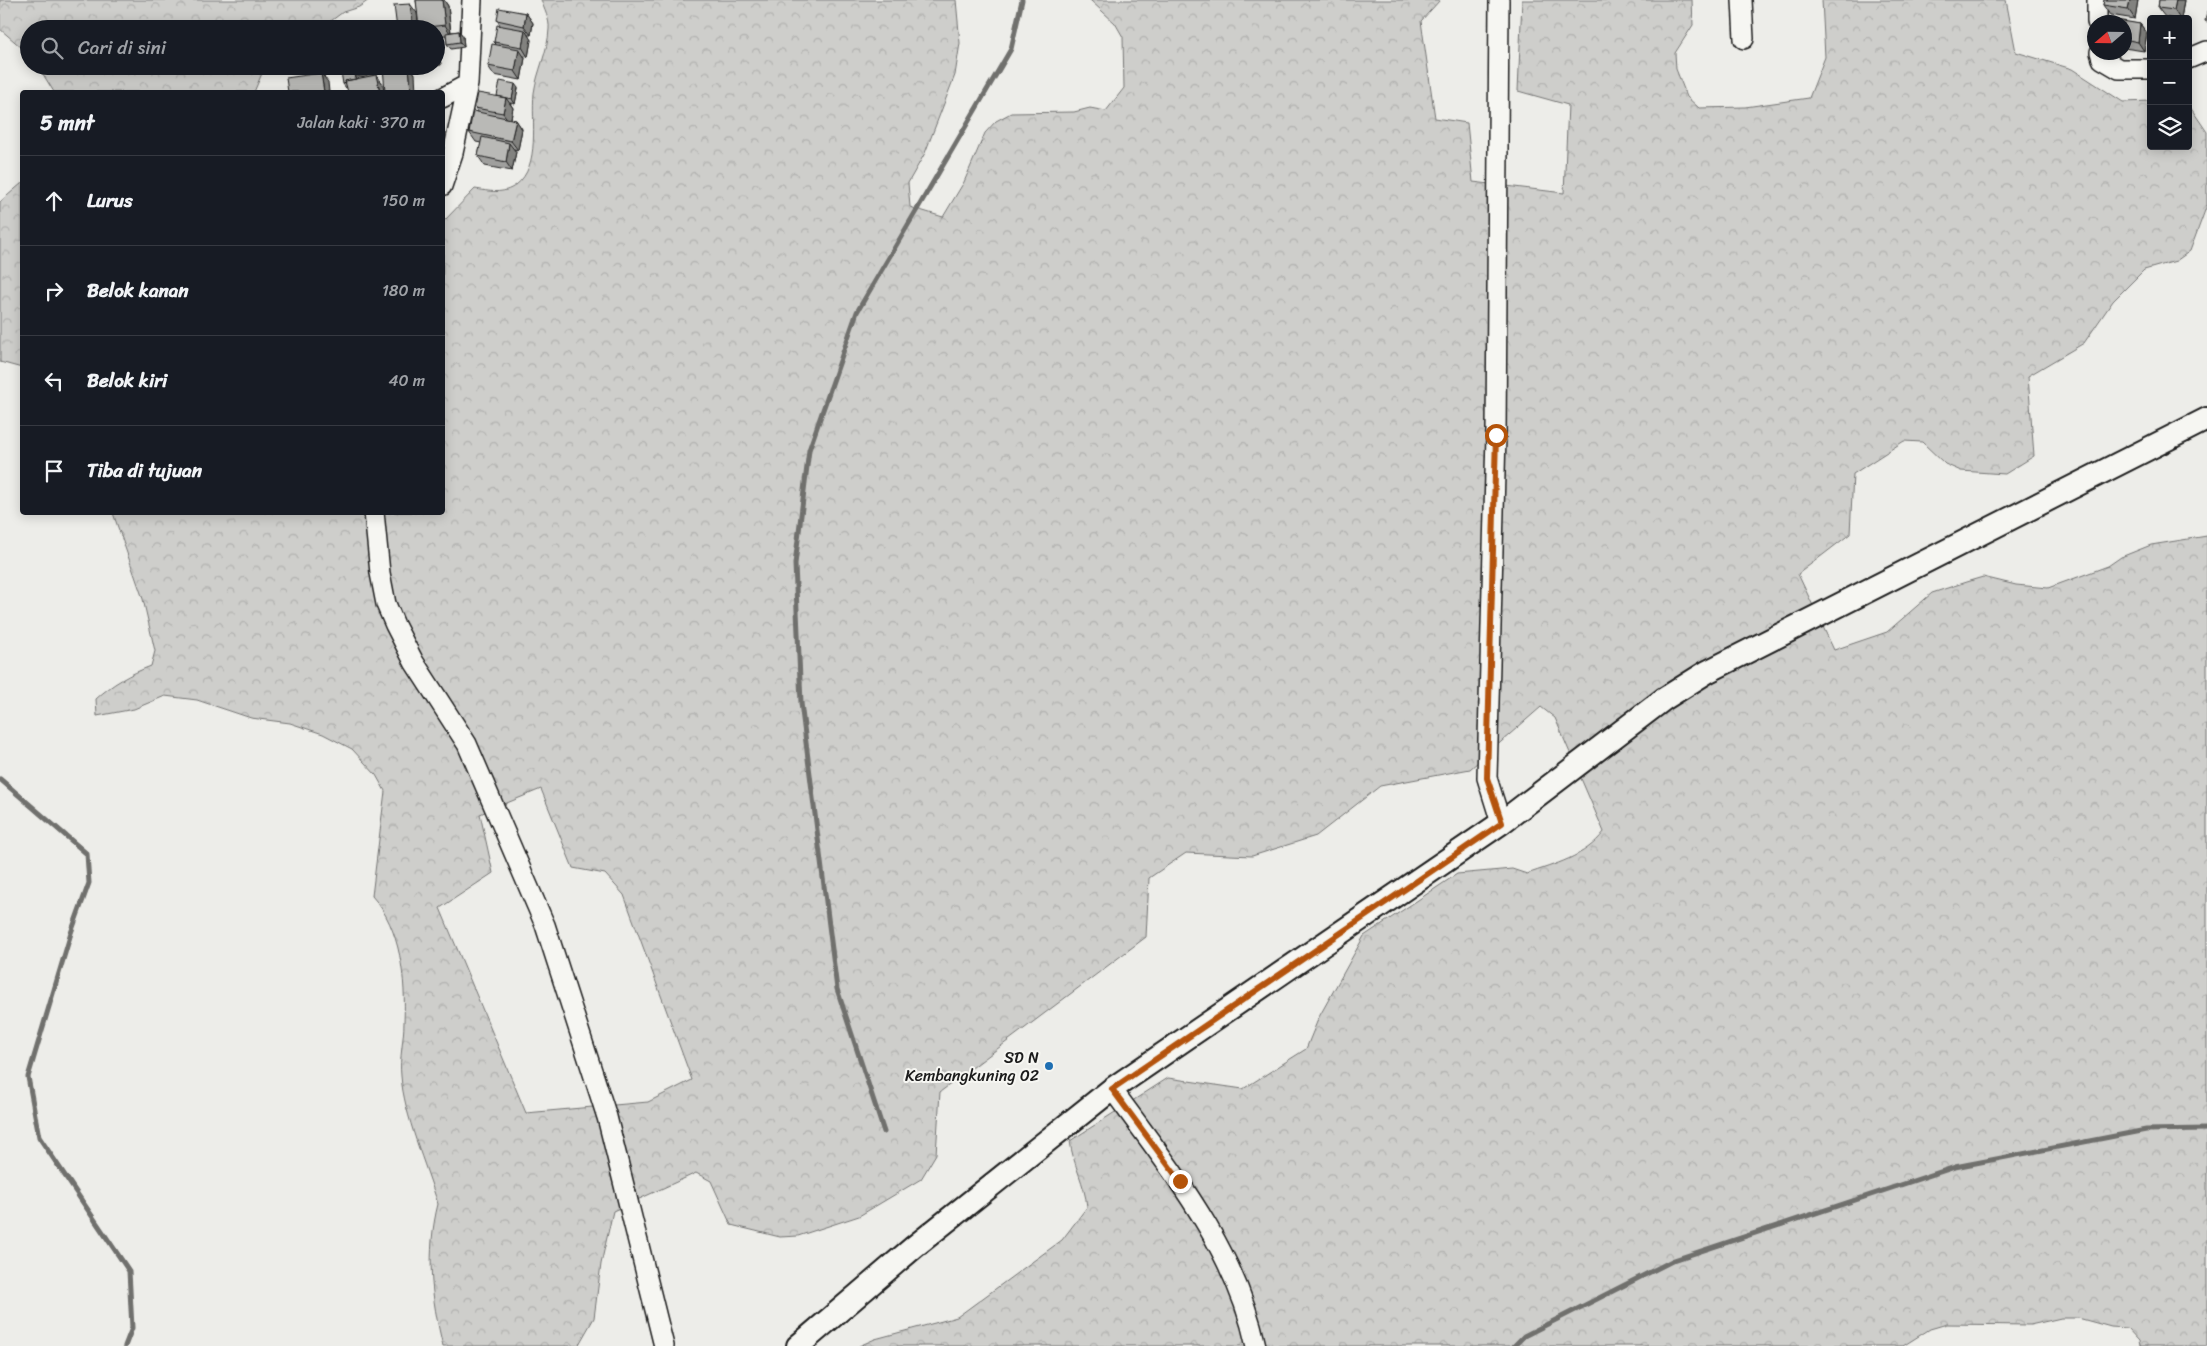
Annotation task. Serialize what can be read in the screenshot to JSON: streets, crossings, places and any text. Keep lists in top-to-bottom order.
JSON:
{
  "places": ["SD N Kembangkuning 02"],
  "north": "left",
  "page": {
    "map_buttons": ["+", "−"],
    "search": "Cari di sini",
    "heading": ["5 mnt", "Jalan kaki · 370 m"],
    "list": [
      ["Lurus", "150 m"],
      ["Belok kanan", "180 m"],
      ["Belok kiri", "40 m"],
      "Tiba di tujuan"
    ]
  }
}
